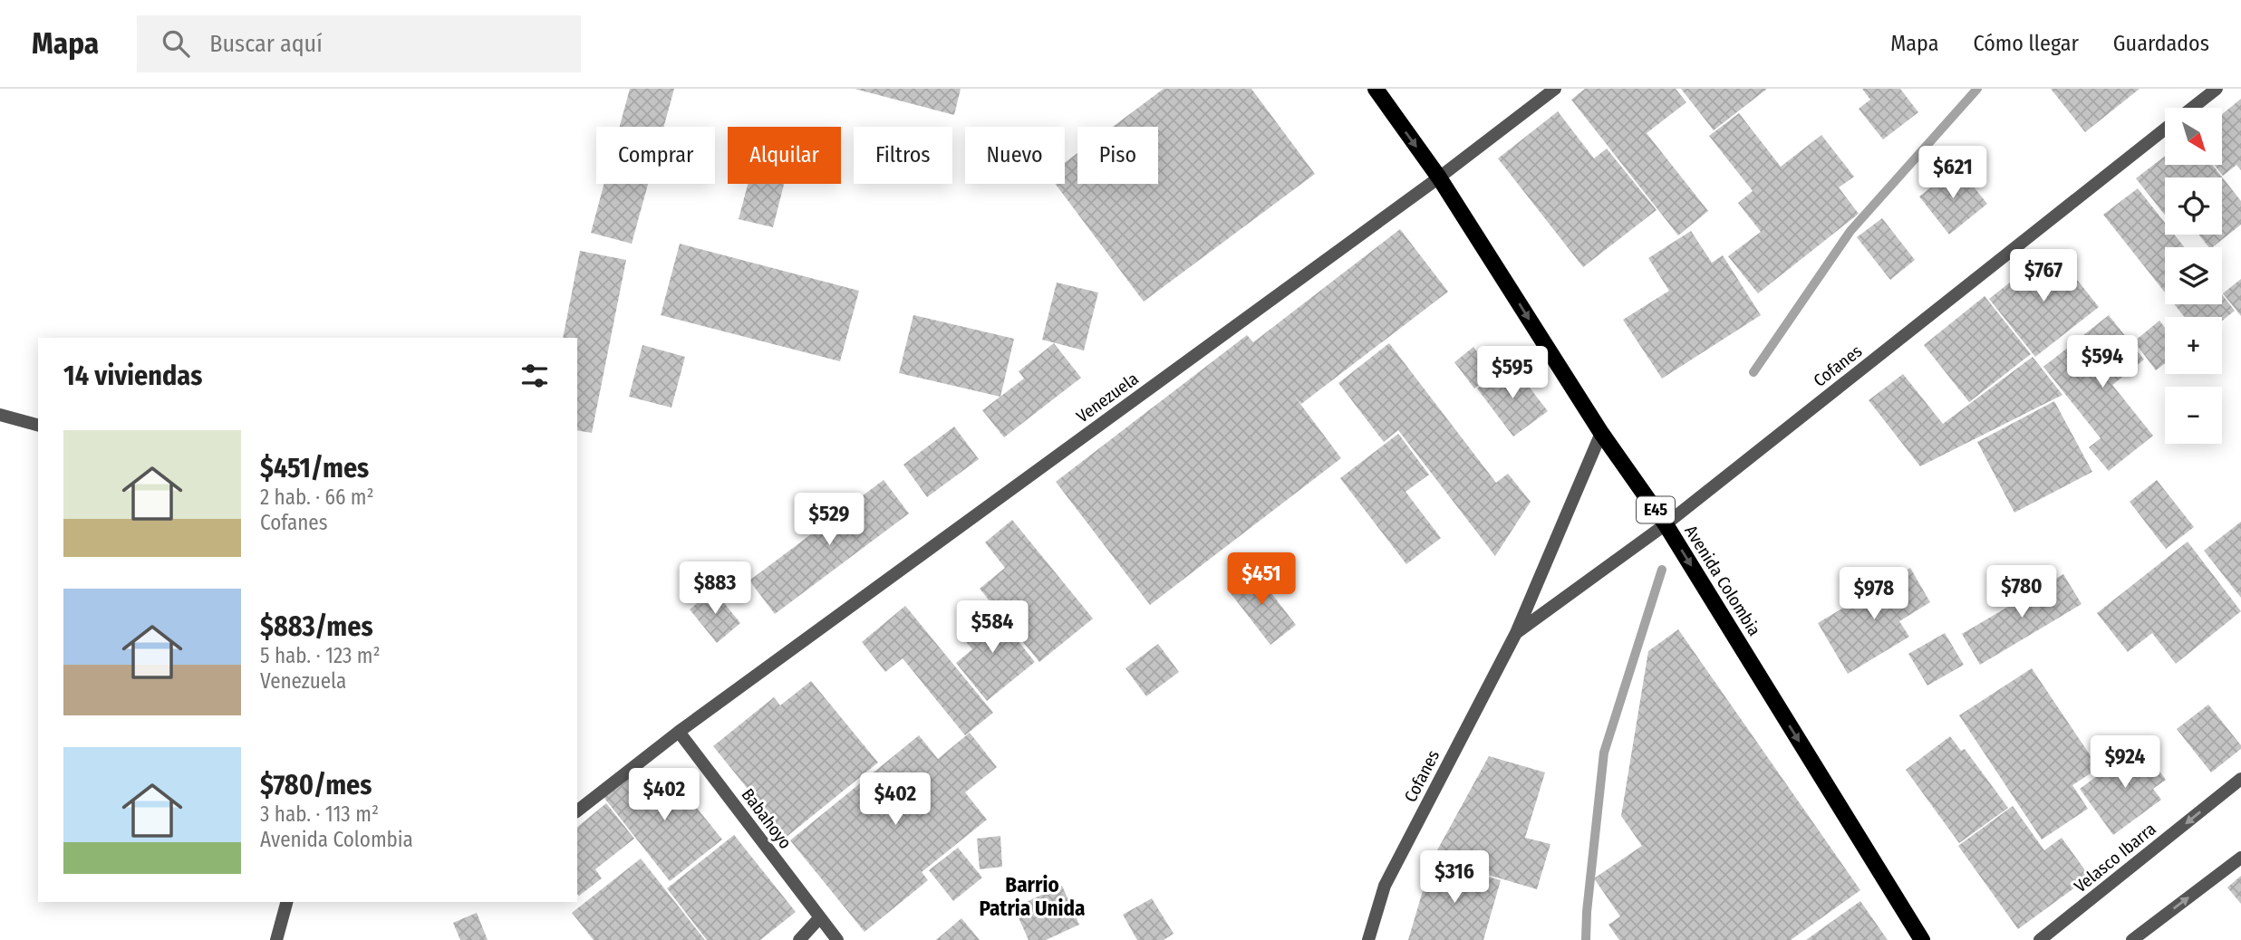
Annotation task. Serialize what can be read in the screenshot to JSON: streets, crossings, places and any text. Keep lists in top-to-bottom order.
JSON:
{
  "streets": {
    "main road": ["E45", "Avenida Colombia"],
    "street": [
      "Cofanes",
      "Venezuela",
      "Babahoyo",
      "Velasco Ibarra"
    ]
  },
  "crossings": [
    ["Cofanes", "Avenida Colombia"],
    ["Venezuela", "Avenida Colombia"],
    ["Venezuela", "Babahoyo"]
  ],
  "one_way": ["Avenida Colombia"],
  "districts": ["Barrio Patria Unida"],
  "north": "bottom right",
  "page": {
    "header": "Mapa",
    "search": "Buscar aquí",
    "nav": ["Mapa", "Cómo llegar", "Guardados"],
    "map_buttons": ["+", "−"],
    "chip": [
      "Comprar",
      "Alquilar",
      "Filtros",
      "Nuevo",
      "Piso"
    ],
    "price": [
      "$621",
      "$767",
      "$594",
      "$595",
      "$529",
      "$451",
      "$883",
      "$780",
      "$978",
      "$584",
      "$924",
      "$402",
      "$402",
      "$316"
    ],
    "heading": "14 viviendas",
    "list": [
      {
        "name": "$451/mes",
        "note": "2 hab. · 66 m² · Cofanes"
      },
      {
        "name": "$883/mes",
        "note": "5 hab. · 123 m² · Venezuela"
      },
      {
        "name": "$780/mes",
        "note": "3 hab. · 113 m² · Avenida Colombia"
      }
    ]
  }
}
